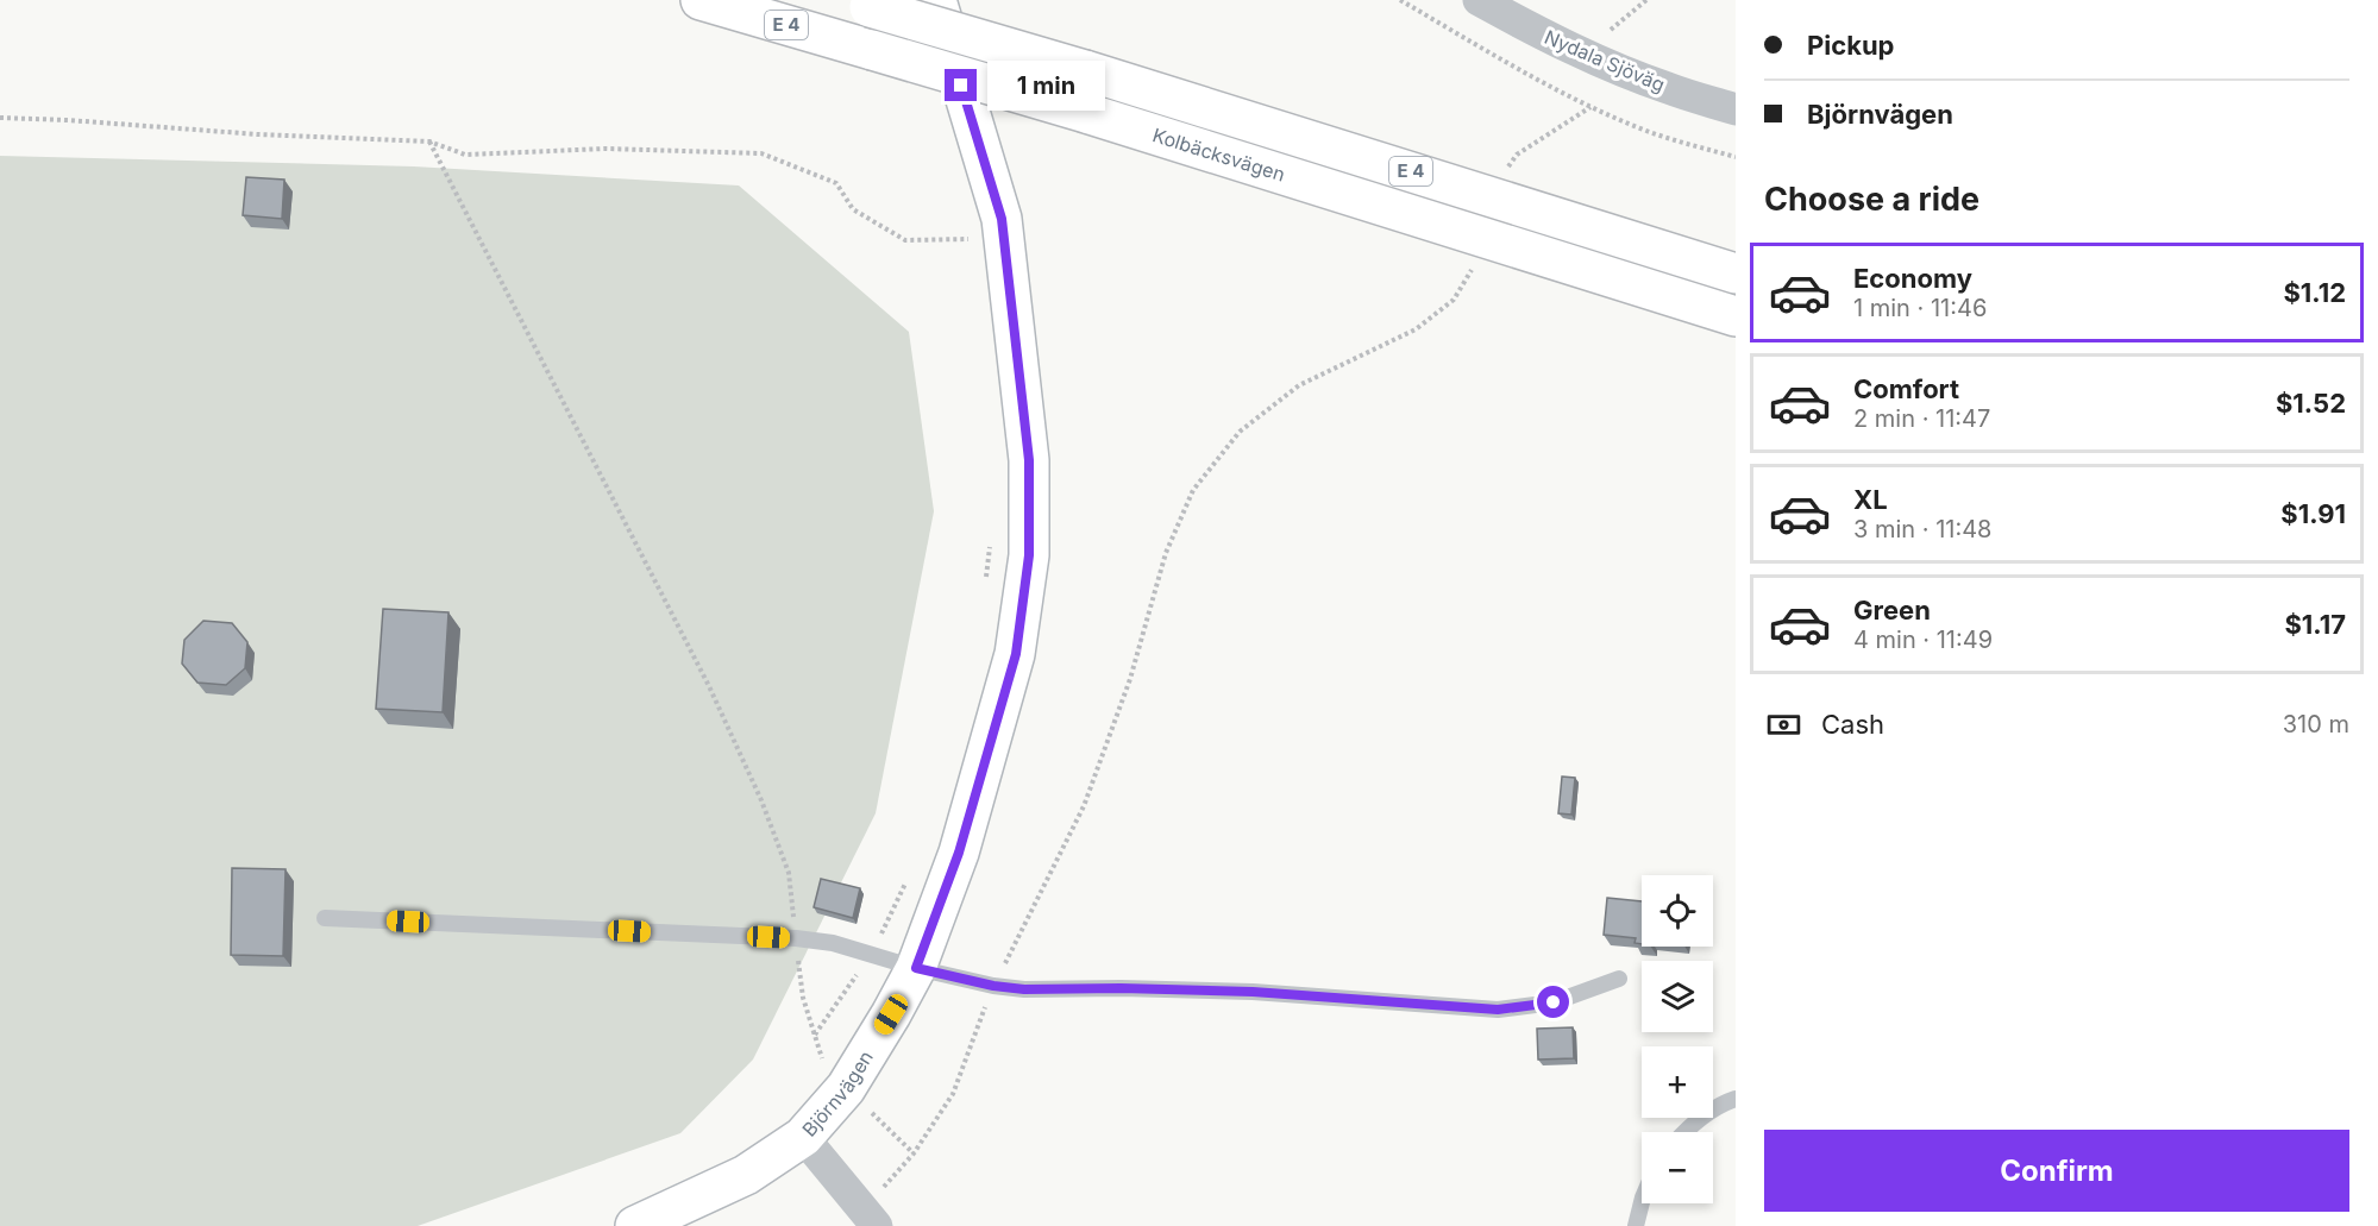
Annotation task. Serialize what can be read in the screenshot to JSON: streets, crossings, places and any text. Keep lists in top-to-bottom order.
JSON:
{
  "streets": {
    "main road": ["E 4", "Kolbäcksvägen", "Björnvägen"],
    "street": ["Nydala Sjöväg"]
  },
  "page": {
    "banner": ["Pickup", "Björnvägen"],
    "bubble": "1 min",
    "heading": "Choose a ride",
    "list": [
      {
        "name": "Economy",
        "note": "1 min · 11:46",
        "value": "$1.12"
      },
      {
        "name": "Comfort",
        "note": "2 min · 11:47",
        "value": "$1.52"
      },
      {
        "name": "XL",
        "note": "3 min · 11:48",
        "value": "$1.91"
      },
      {
        "name": "Green",
        "note": "4 min · 11:49",
        "value": "$1.17"
      }
    ],
    "pay": ["Cash", "310 m"],
    "map_buttons": ["+", "−"],
    "buttons": "Confirm"
  }
}
